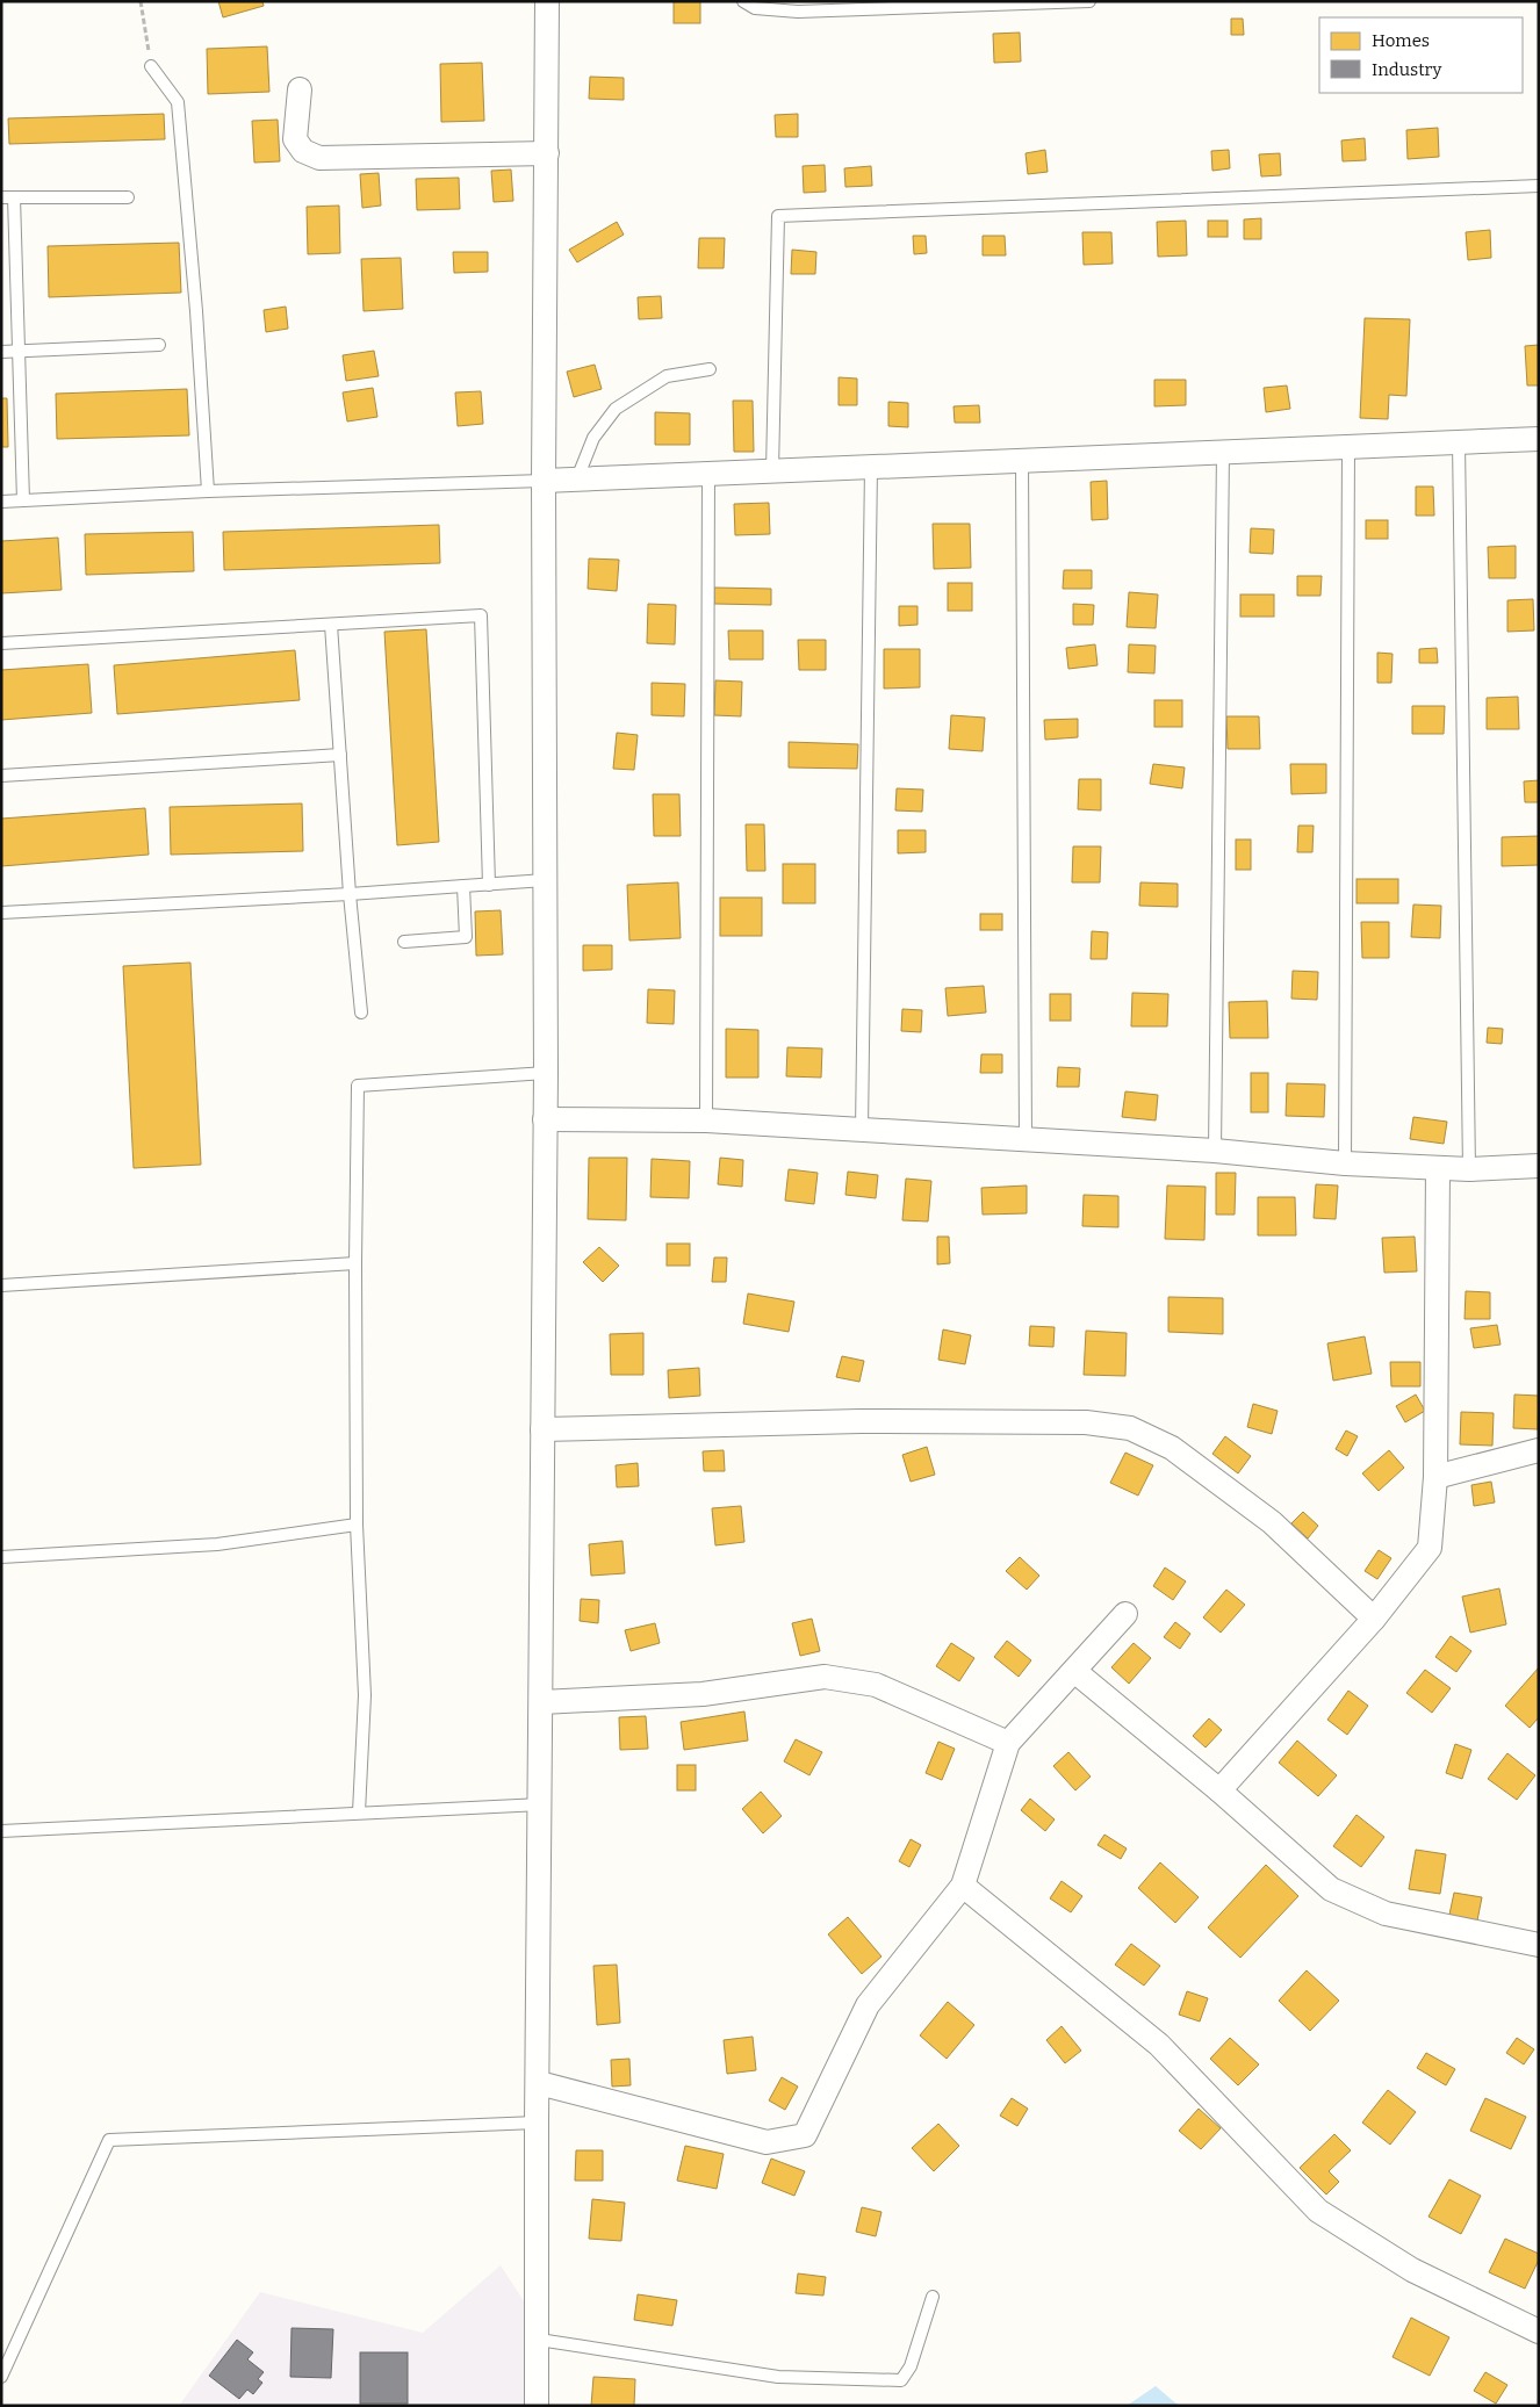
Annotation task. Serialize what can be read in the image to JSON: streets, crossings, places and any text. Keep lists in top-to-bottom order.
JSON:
{
  "legend": ["Homes", "Industry"]
}
